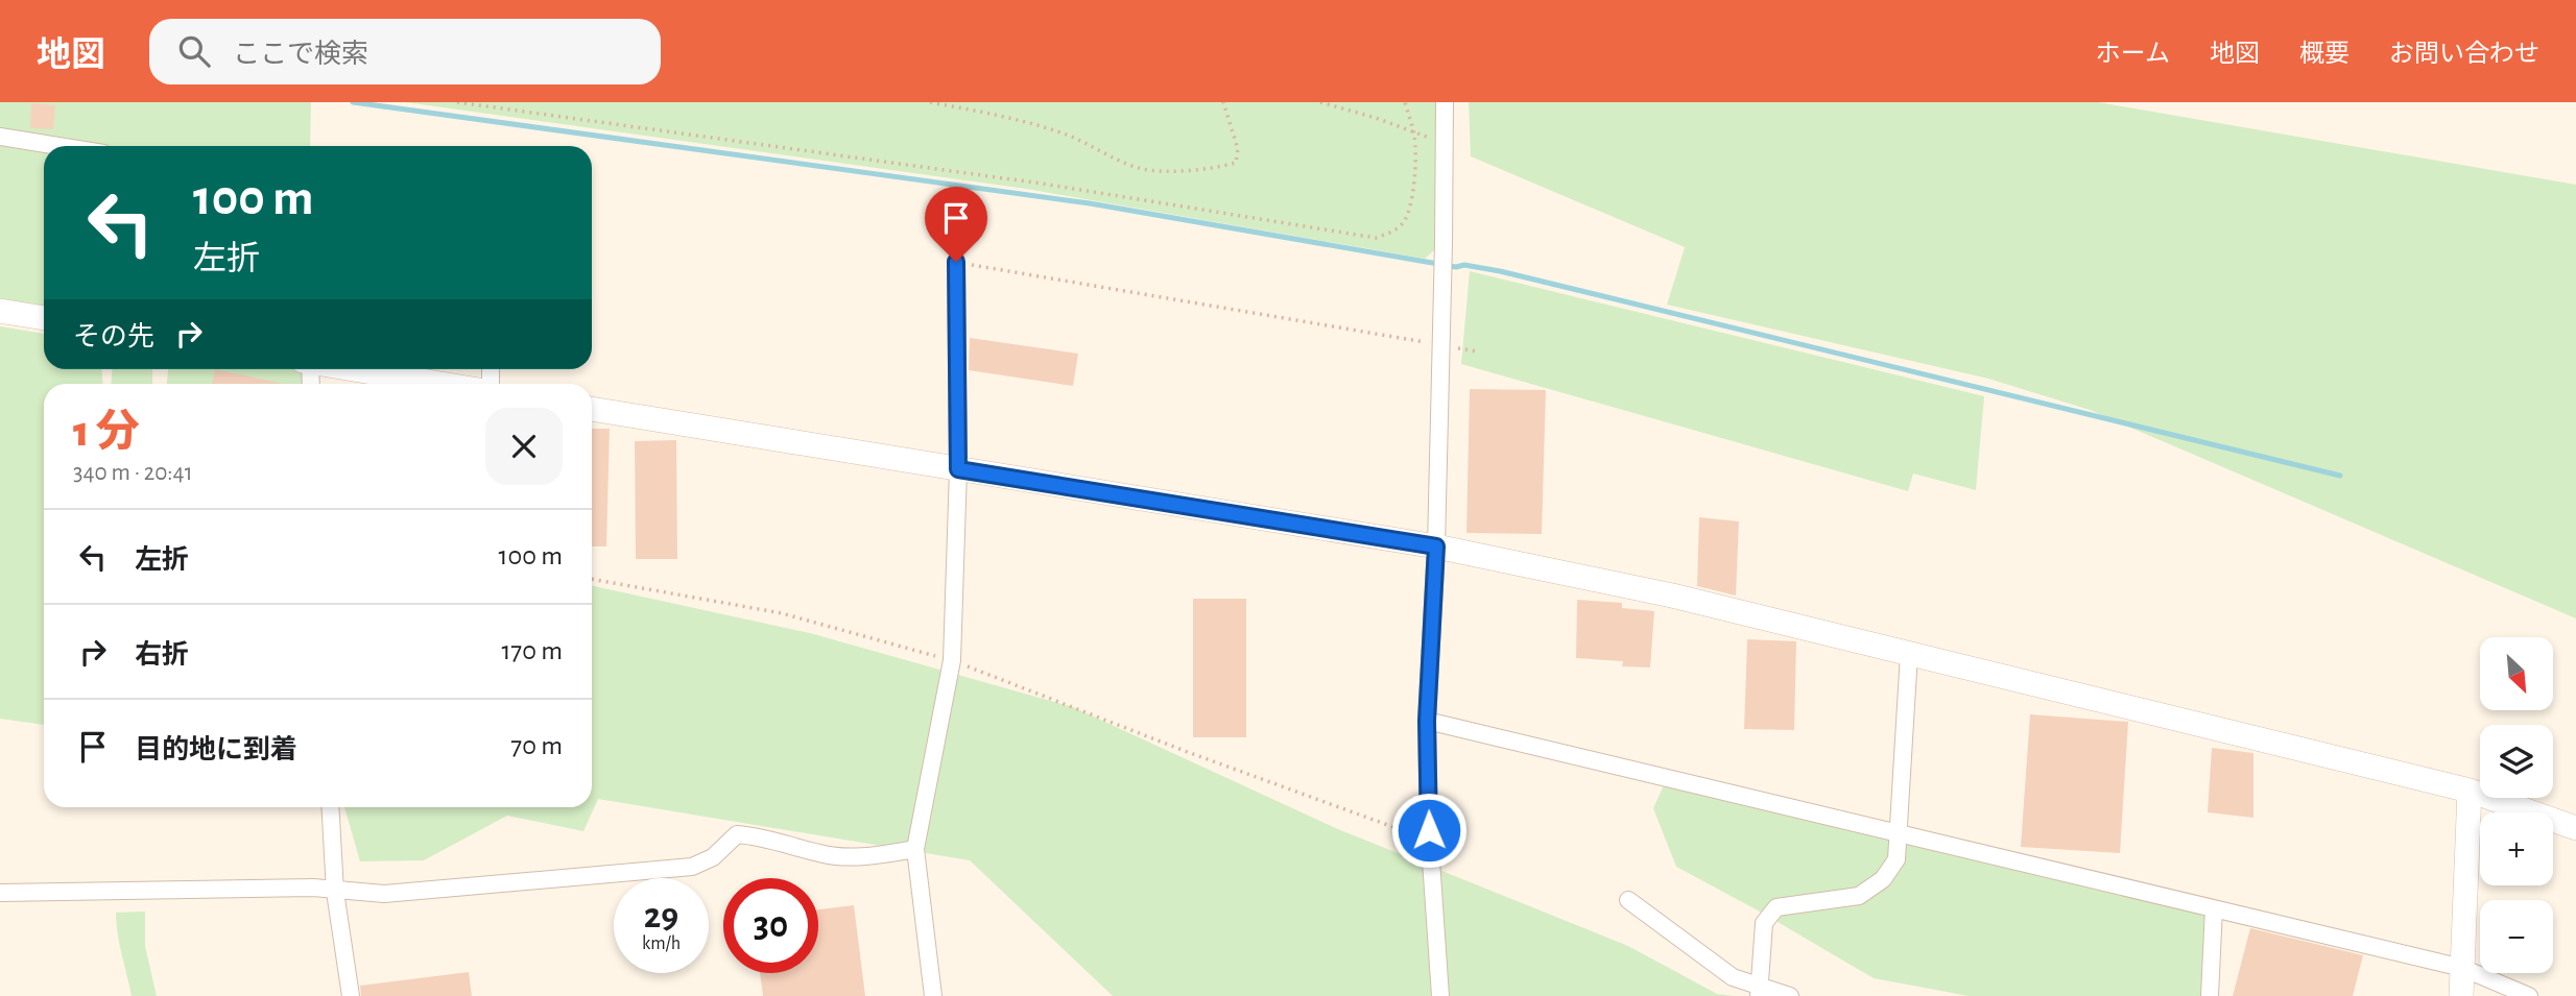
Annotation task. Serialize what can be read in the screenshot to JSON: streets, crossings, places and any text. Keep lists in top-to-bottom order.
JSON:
{
  "north": "bottom right",
  "page": {
    "header": "地図",
    "search": "ここで検索",
    "nav": [
      "ホーム",
      "地図",
      "概要",
      "お問い合わせ"
    ],
    "turn": ["100 m", "左折"],
    "then": "その先",
    "heading": ["1 分", "340 m · 20:41"],
    "list": [
      {
        "name": "左折",
        "value": "100 m"
      },
      {
        "name": "右折",
        "value": "170 m"
      },
      {
        "name": "目的地に到着",
        "value": "70 m"
      }
    ],
    "map_buttons": ["+", "−"],
    "speed": "29 km/h",
    "limit": "30"
  }
}
